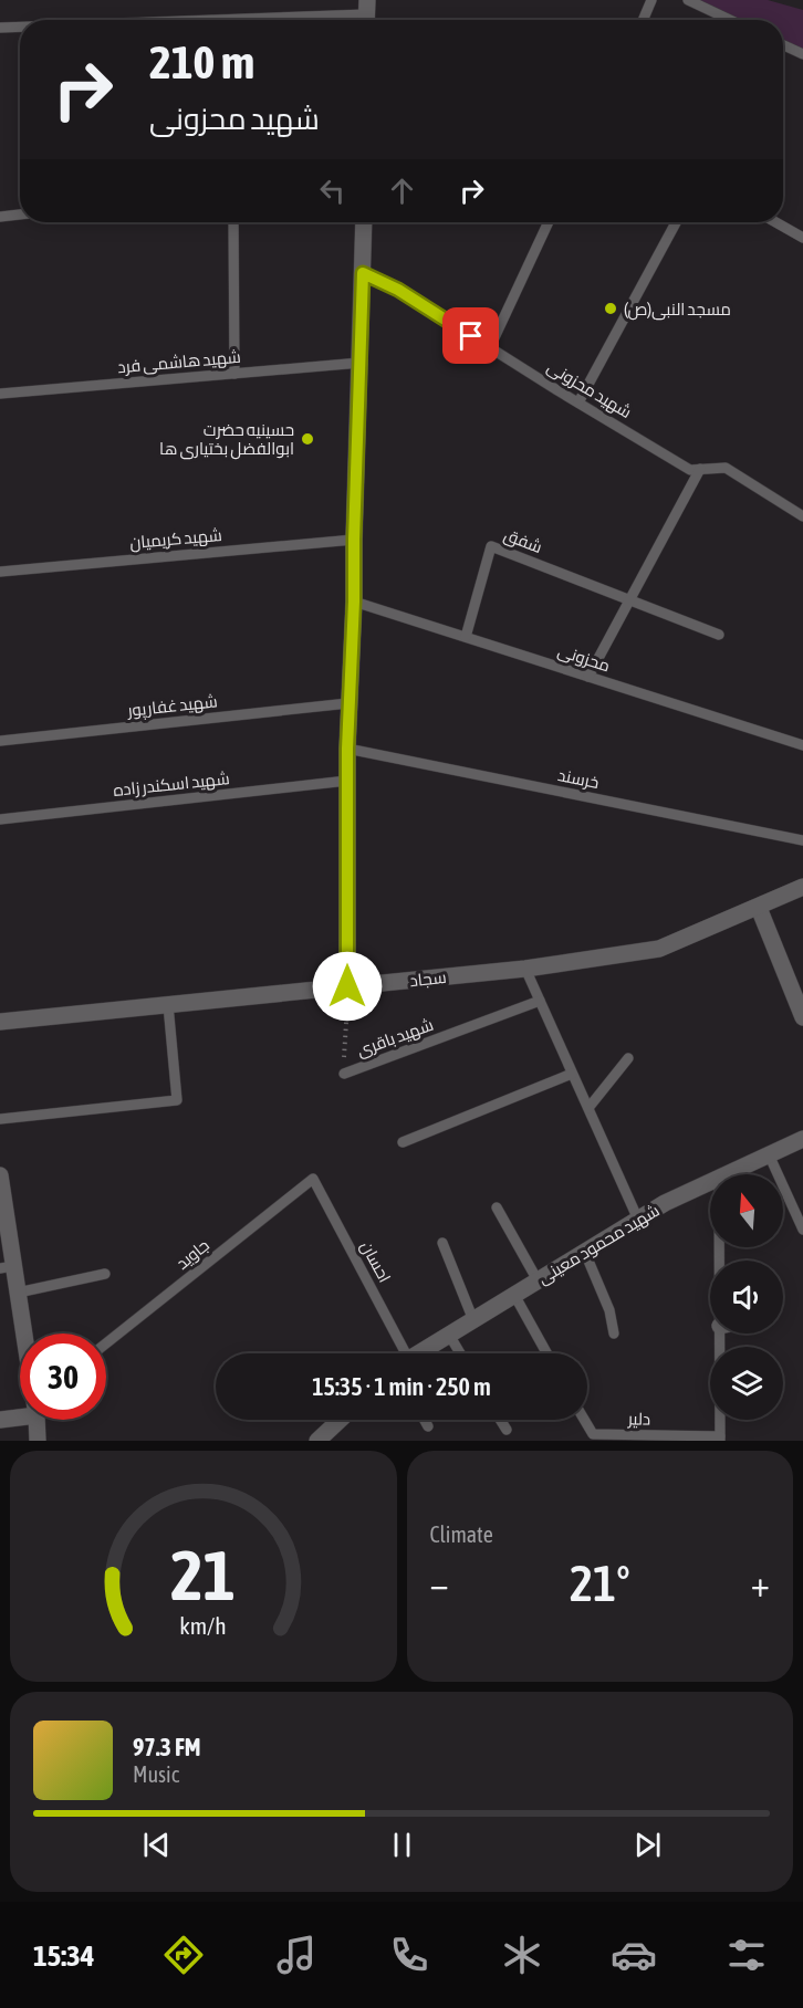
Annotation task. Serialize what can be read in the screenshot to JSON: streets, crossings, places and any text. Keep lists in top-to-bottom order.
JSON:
{
  "streets": {
    "street": ["سجاد", "شهید محمود معینی"],
    "lane": [
      "شهید هاشمی فرد",
      "شهید محزونی",
      "شهید کریمیان",
      "شفق",
      "محزونی",
      "شهید غفارپور",
      "خرسند",
      "شهید اسکندر زاده",
      "شهید باقری",
      "جاوید",
      "احسان",
      "دلیر"
    ]
  },
  "crossings": [
    ["شفق", "محزونی"],
    ["سجاد", "شهید باقری"],
    ["جاوید", "احسان"]
  ],
  "places": ["مسجد النبی(ص)", "حسینیه حضرت ابوالفضل بختیاری ها"],
  "north": "top",
  "page": {
    "turn": ["210 m", "شهید محزونی"],
    "limit": "30",
    "trip": "15:35 · 1 min · 250 m",
    "tile": "Climate",
    "heat": ["−", "21°", "+"],
    "song": ["97.3 FM", "Music"],
    "tabs": "15:34",
    "gauge": ["21", "km/h"]
  }
}
